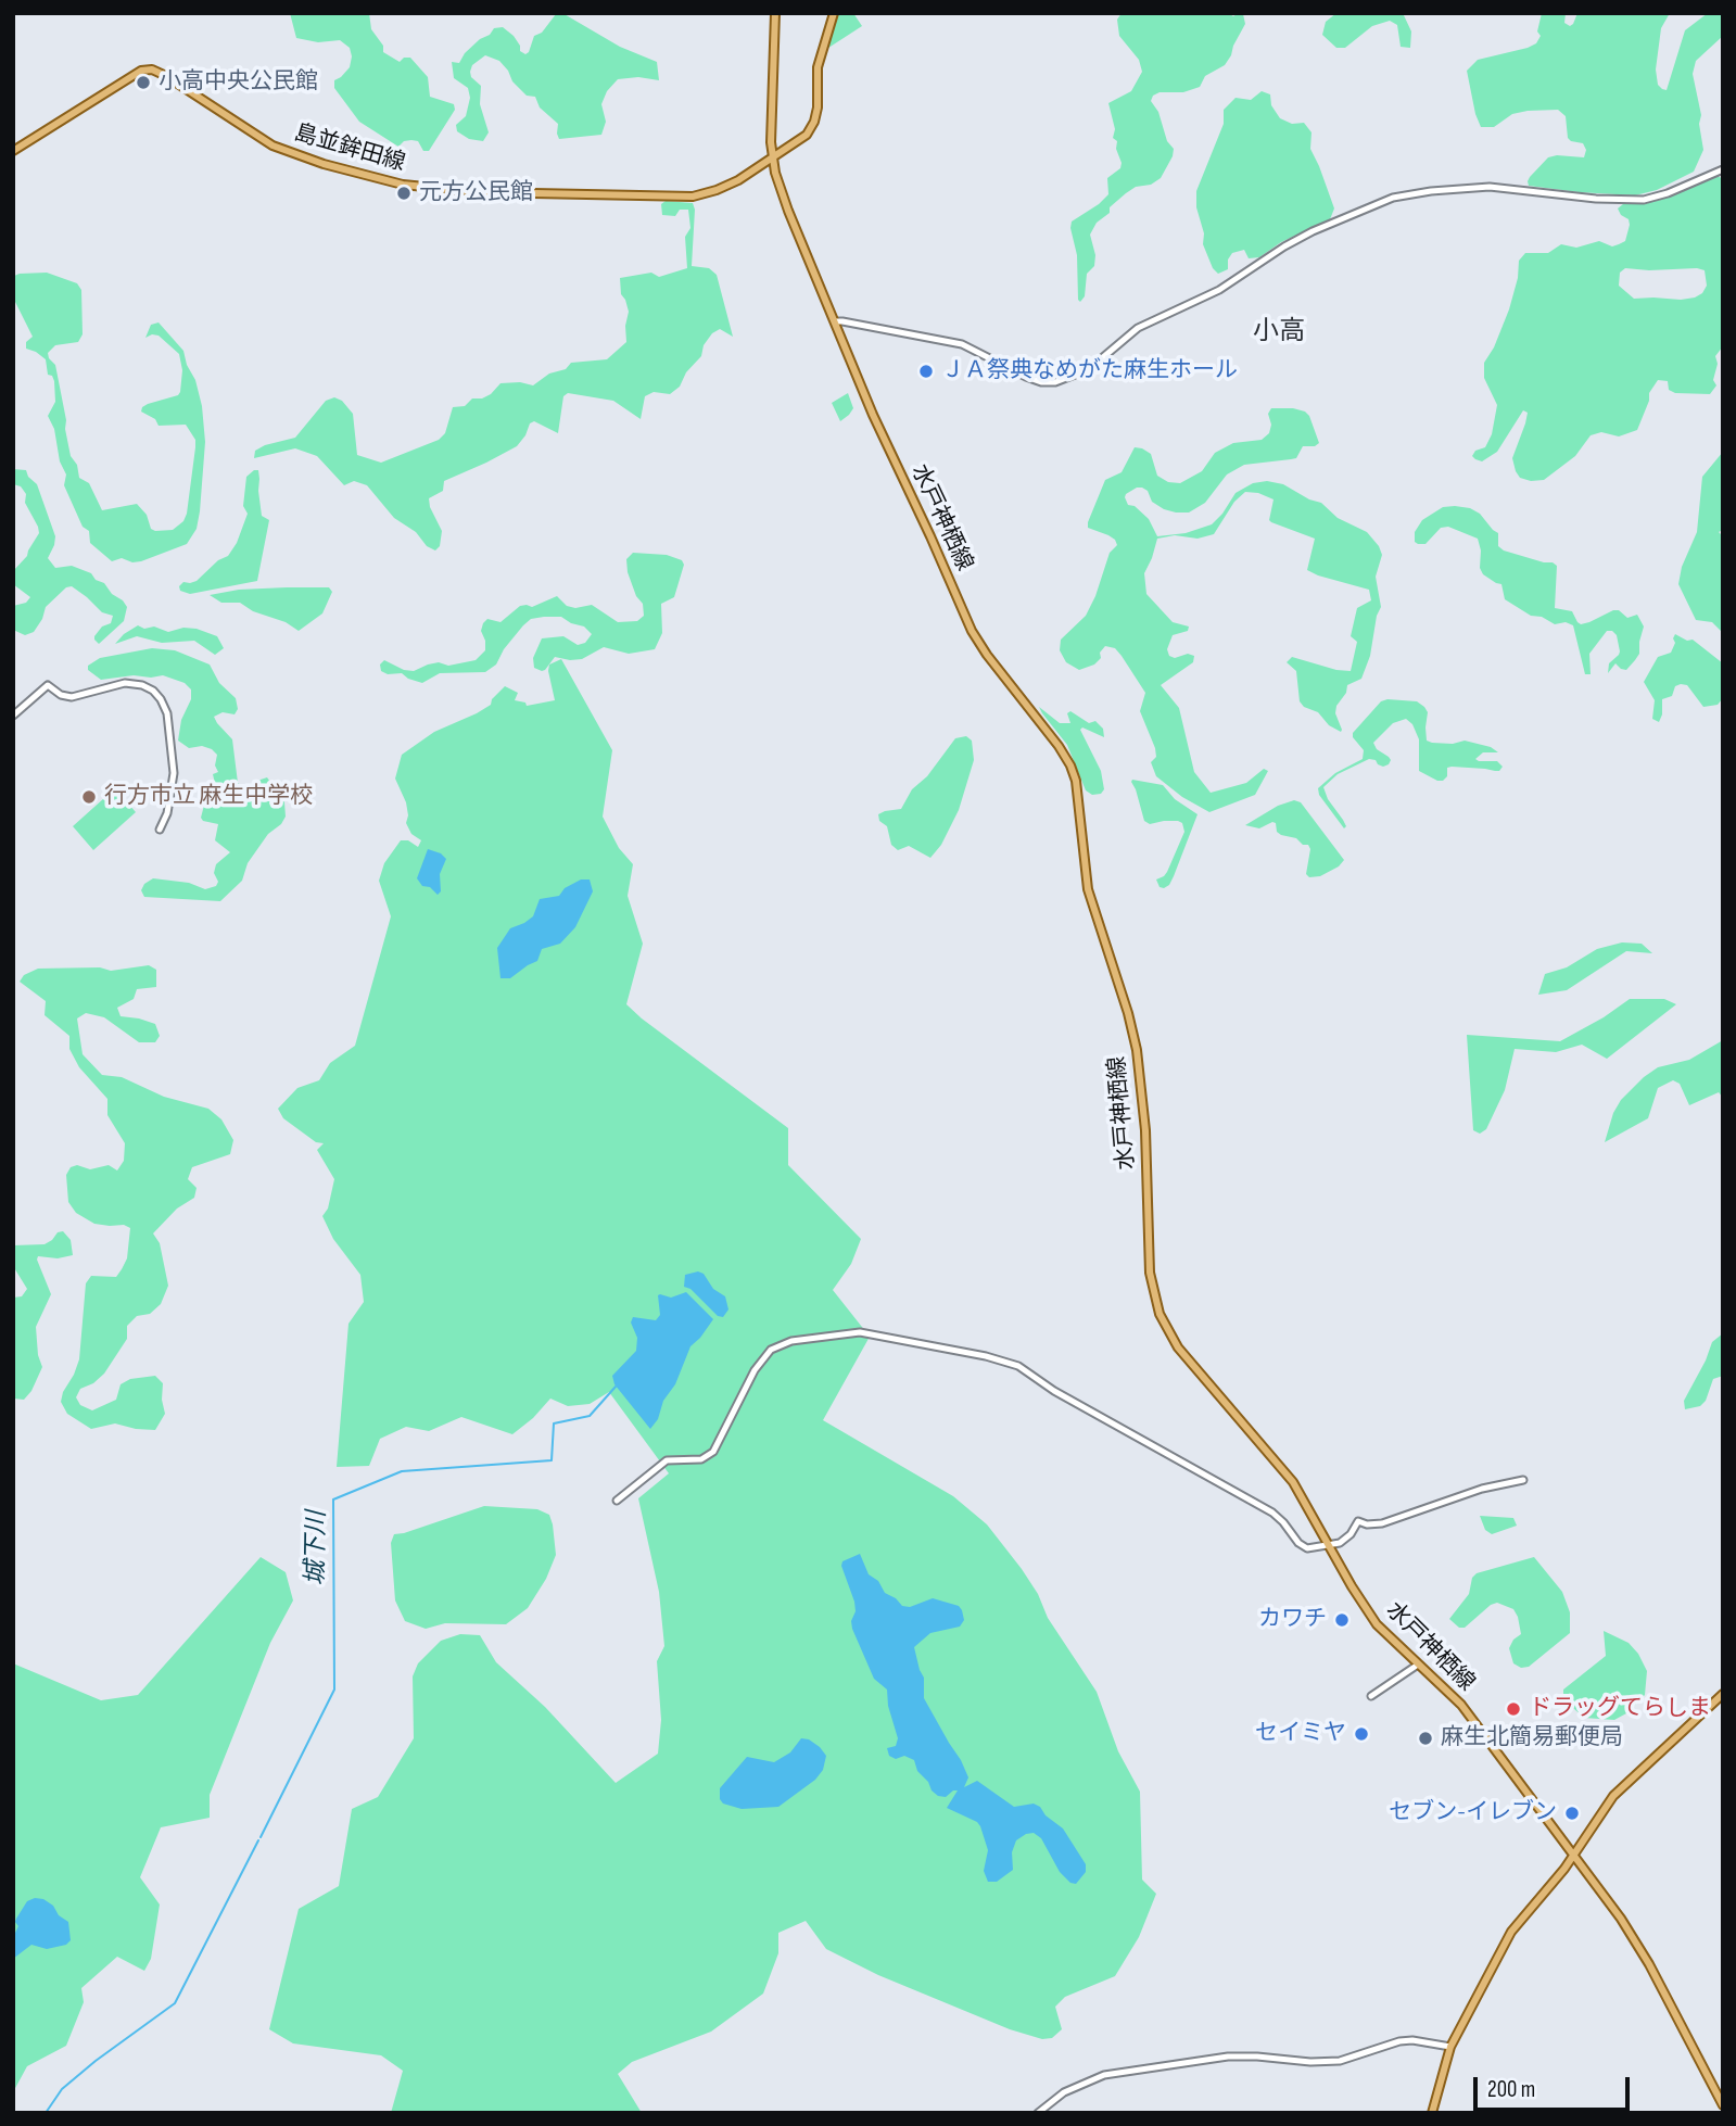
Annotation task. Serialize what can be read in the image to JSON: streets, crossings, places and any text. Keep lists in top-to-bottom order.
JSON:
{
  "streets": {
    "main road": ["島並鉾田線", "水戸神栖線"]
  },
  "crossings": [
    ["島並鉾田線", "水戸神栖線"]
  ],
  "districts": ["小高"],
  "water": ["城下川"],
  "places": [
    "小高中央公民館",
    "元方公民館",
    "ＪＡ祭典なめがた麻生ホール",
    "行方市立 麻生中学校",
    "カワチ",
    "ドラッグてらしま",
    "セイミヤ",
    "麻生北簡易郵便局",
    "セブン-イレブン"
  ],
  "scale_bar": "200 m"
}
